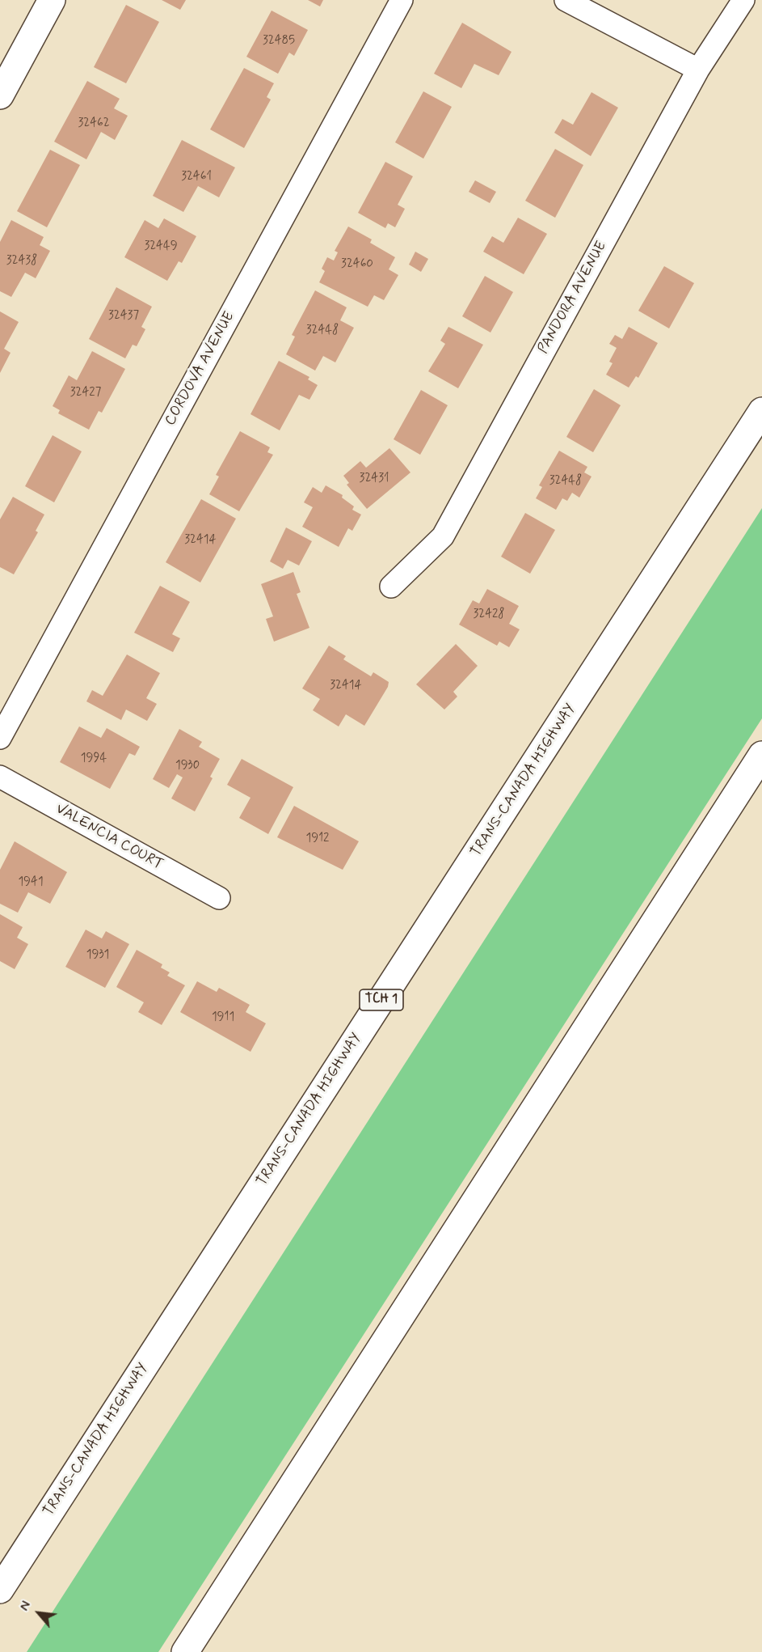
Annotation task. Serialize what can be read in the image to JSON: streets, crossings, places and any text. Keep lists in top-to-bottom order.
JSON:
{
  "streets": {
    "main road": ["TRANS-CANADA HIGHWAY", "TCH 1"],
    "street": ["PANDORA AVENUE", "CORDOVA AVENUE", "VALENCIA COURT"]
  },
  "house_numbers": [
    "32485",
    "32462",
    "32461",
    "32449",
    "32438",
    "32460",
    "32437",
    "32448",
    "32427",
    "32431",
    "32448",
    "32414",
    "32428",
    "32414",
    "1994",
    "1930",
    "1912",
    "1941",
    "1931",
    "1911"
  ],
  "north": "top left"
}
